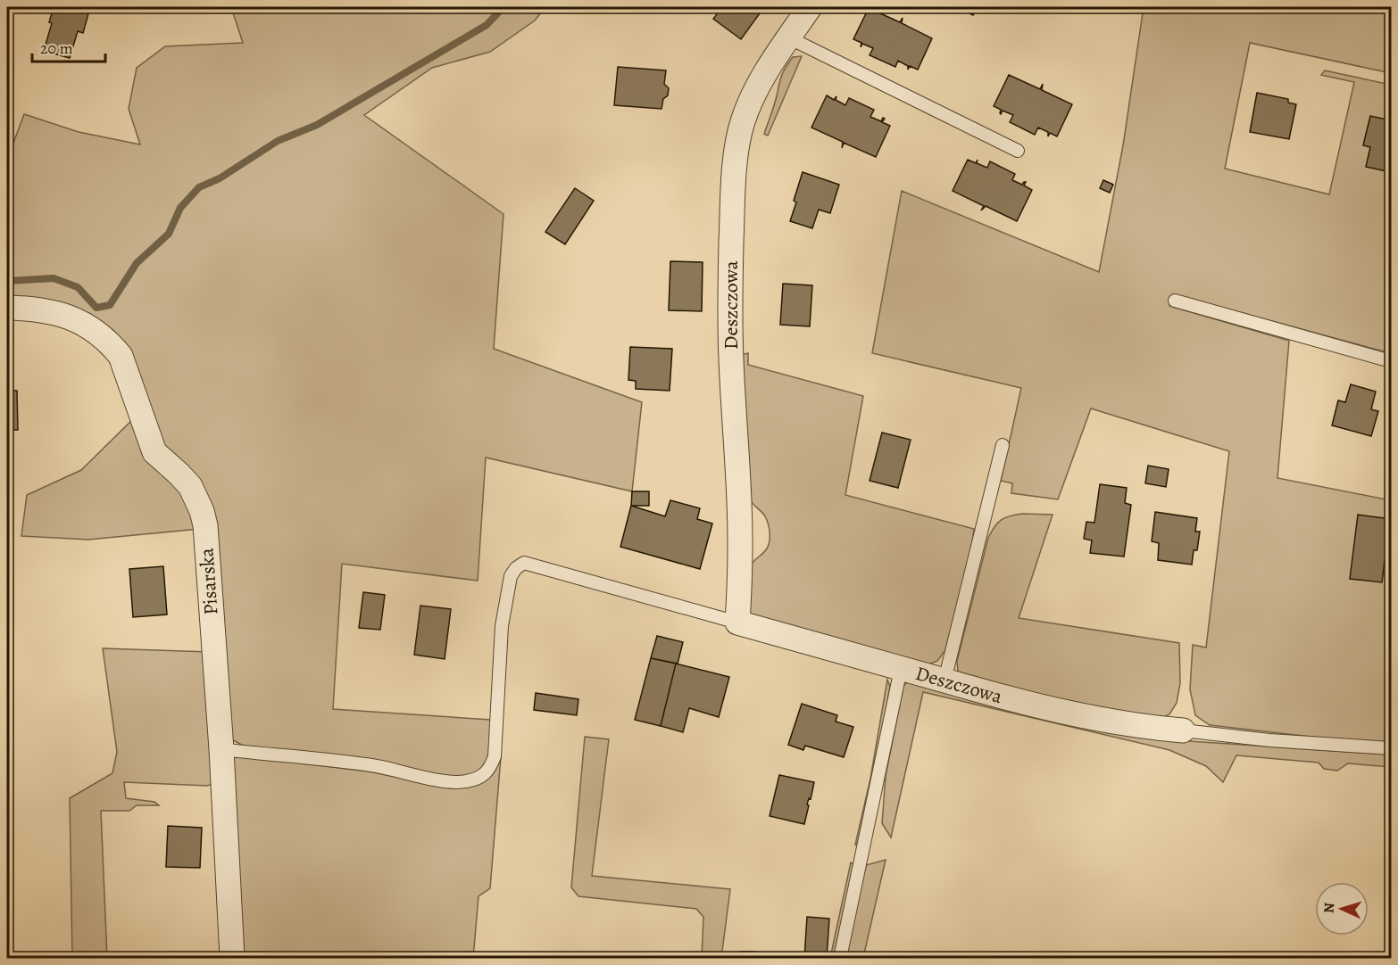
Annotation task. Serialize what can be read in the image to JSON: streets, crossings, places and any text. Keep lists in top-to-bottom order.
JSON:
{
  "streets": {
    "street": ["Deszczowa", "Pisarska"]
  },
  "crossings": [
    ["Deszczowa", "Pisarska"]
  ],
  "scale_bar": "20 m",
  "north": "left"
}
